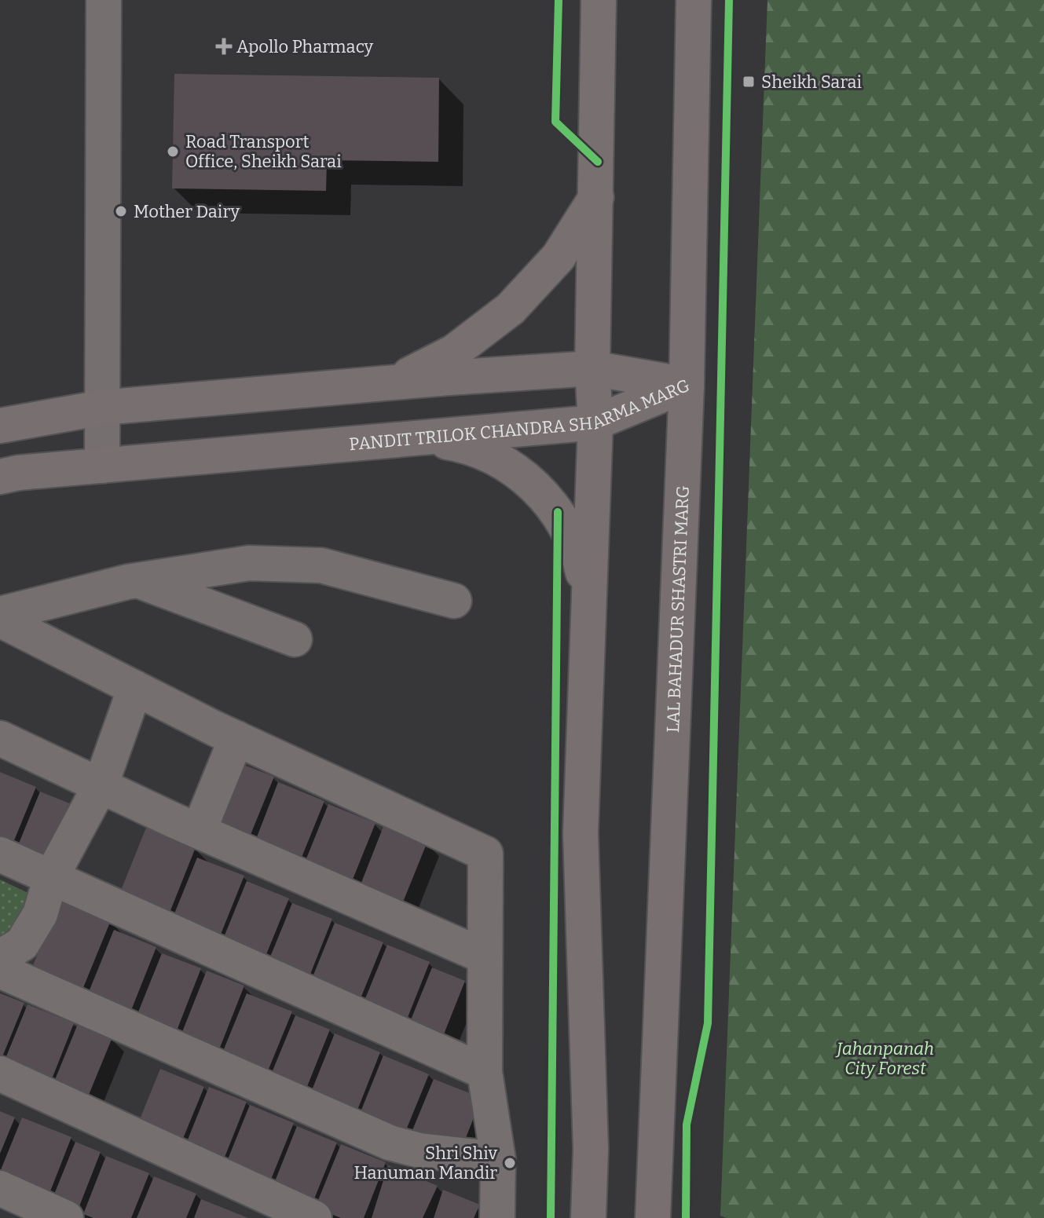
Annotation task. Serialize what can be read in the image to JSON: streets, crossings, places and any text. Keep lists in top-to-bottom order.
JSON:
{
  "streets": {
    "main road": ["PANDIT TRILOK CHANDRA SHARMA MARG", "LAL BAHADUR SHASTRI MARG"]
  },
  "crossings": [
    ["PANDIT TRILOK CHANDRA SHARMA MARG", "LAL BAHADUR SHASTRI MARG"]
  ],
  "parks": ["Jahanpanah City Forest"],
  "places": {
    "health": ["Apollo Pharmacy"],
    "transit": ["Sheikh Sarai"],
    "other": ["Road Transport Office, Sheikh Sarai", "Mother Dairy", "Shri Shiv Hanuman Mandir"]
  }
}
